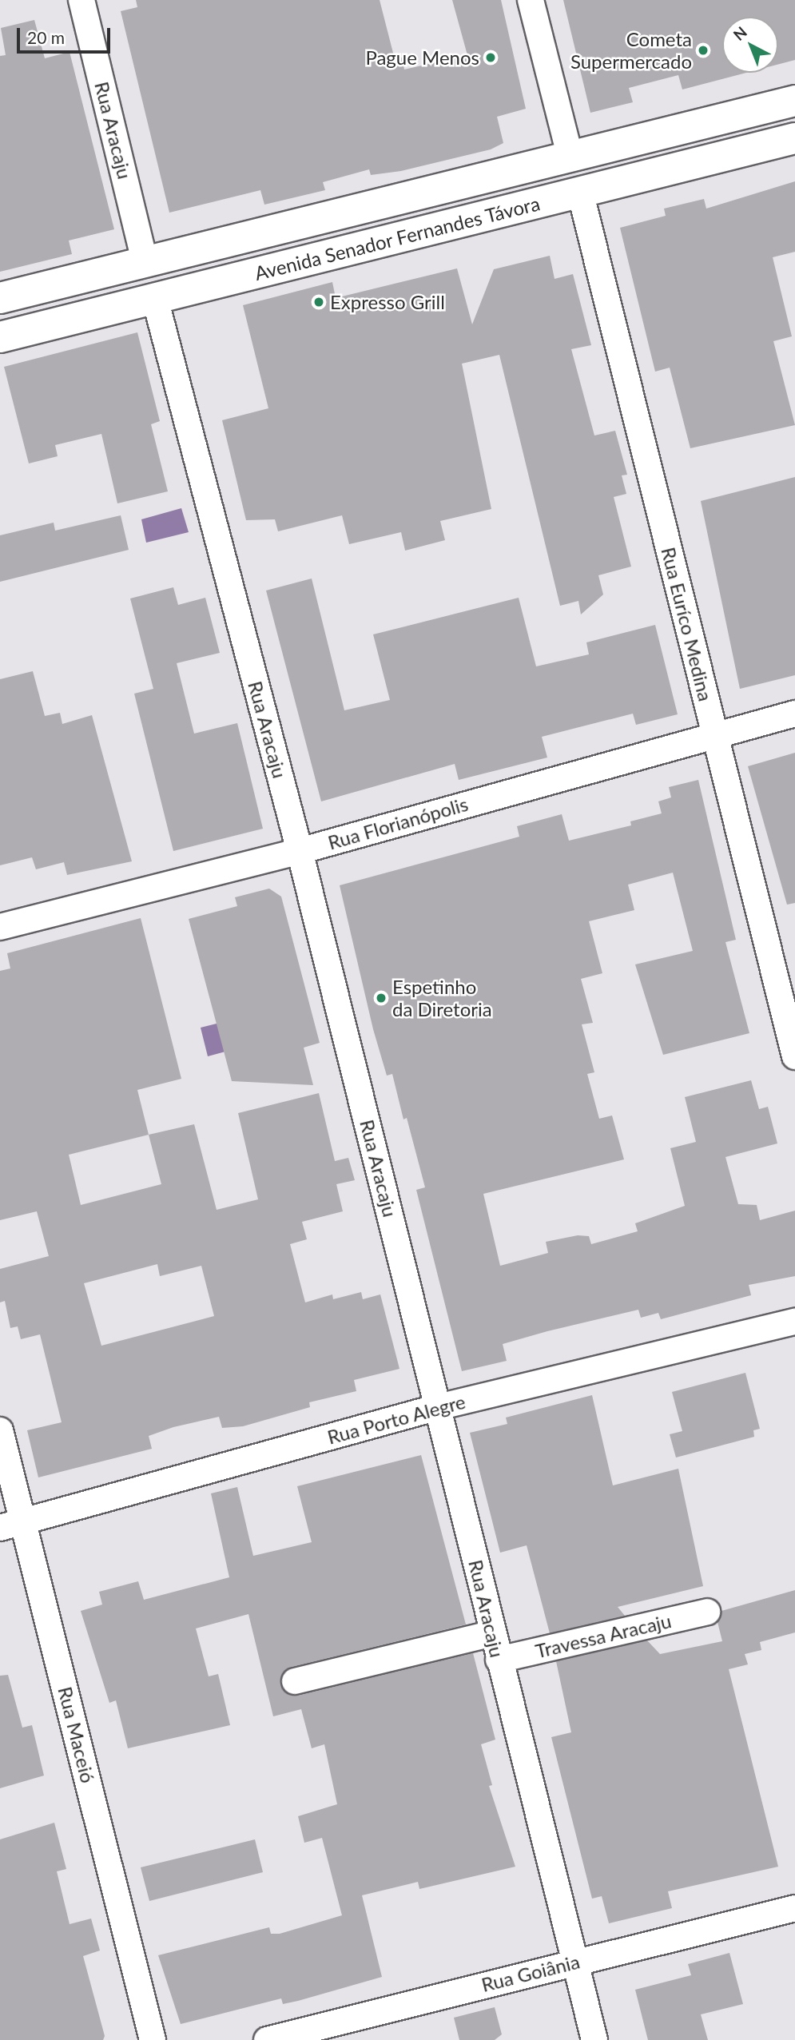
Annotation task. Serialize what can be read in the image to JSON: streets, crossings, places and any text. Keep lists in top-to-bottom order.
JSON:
{
  "streets": {
    "main road": ["Avenida Senador Fernandes Távora"],
    "street": [
      "Rua Aracaju",
      "Rua Euríco Medina",
      "Rua Florianópolis",
      "Rua Porto Alegre",
      "Travessa Aracaju",
      "Rua Maceió",
      "Rua Goiânia"
    ]
  },
  "crossings": [
    ["Rua Aracaju", "Avenida Senador Fernandes Távora"],
    ["Rua Aracaju", "Rua Florianópolis"],
    ["Rua Aracaju", "Rua Porto Alegre"],
    ["Rua Aracaju", "Travessa Aracaju"],
    ["Rua Aracaju", "Rua Goiânia"],
    ["Avenida Senador Fernandes Távora", "Rua Euríco Medina"],
    ["Rua Euríco Medina", "Rua Florianópolis"],
    ["Rua Porto Alegre", "Rua Maceió"]
  ],
  "places": [
    "Cometa Supermercado",
    "Pague Menos",
    "Expresso Grill",
    "Espetinho da Diretoria"
  ],
  "scale_bar": "20 m",
  "north": "top left"
}
